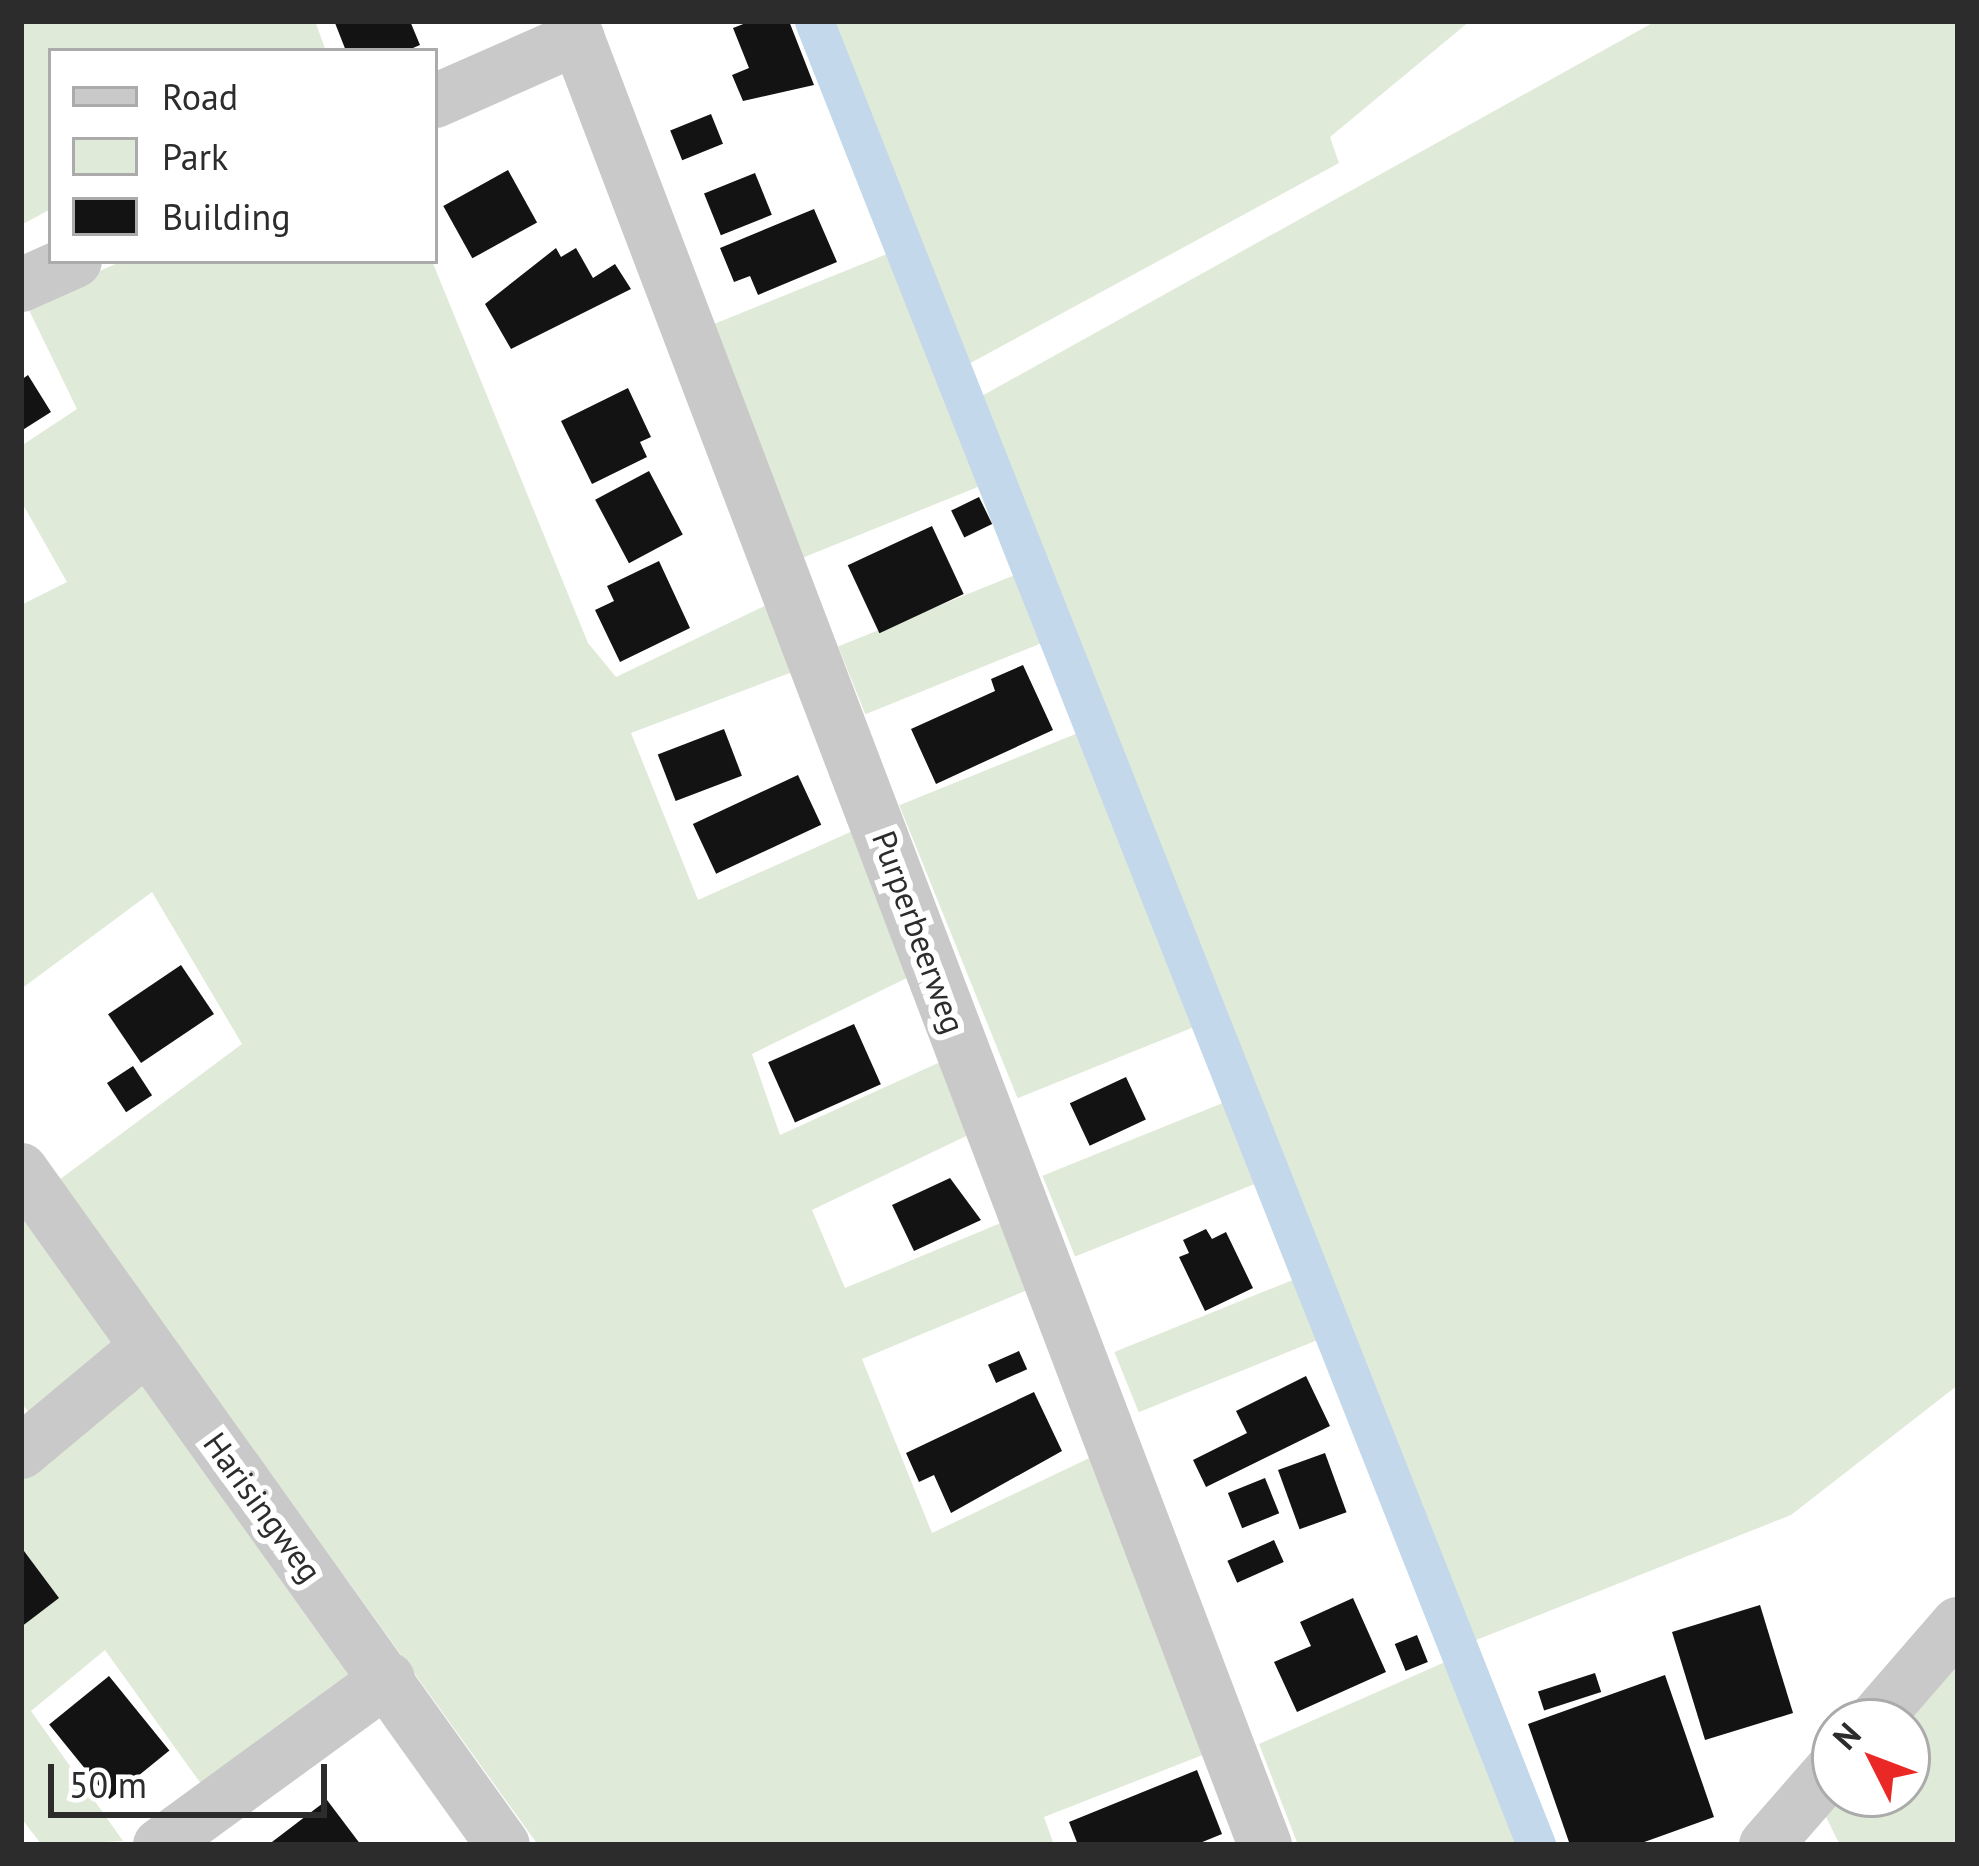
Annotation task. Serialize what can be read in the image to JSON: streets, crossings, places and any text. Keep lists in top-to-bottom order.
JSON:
{
  "streets": {
    "street": ["Purperbeerweg", "Harisingweg"]
  },
  "legend": ["Road", "Park", "Building"],
  "scale_bar": "50 m",
  "north": "top left"
}
